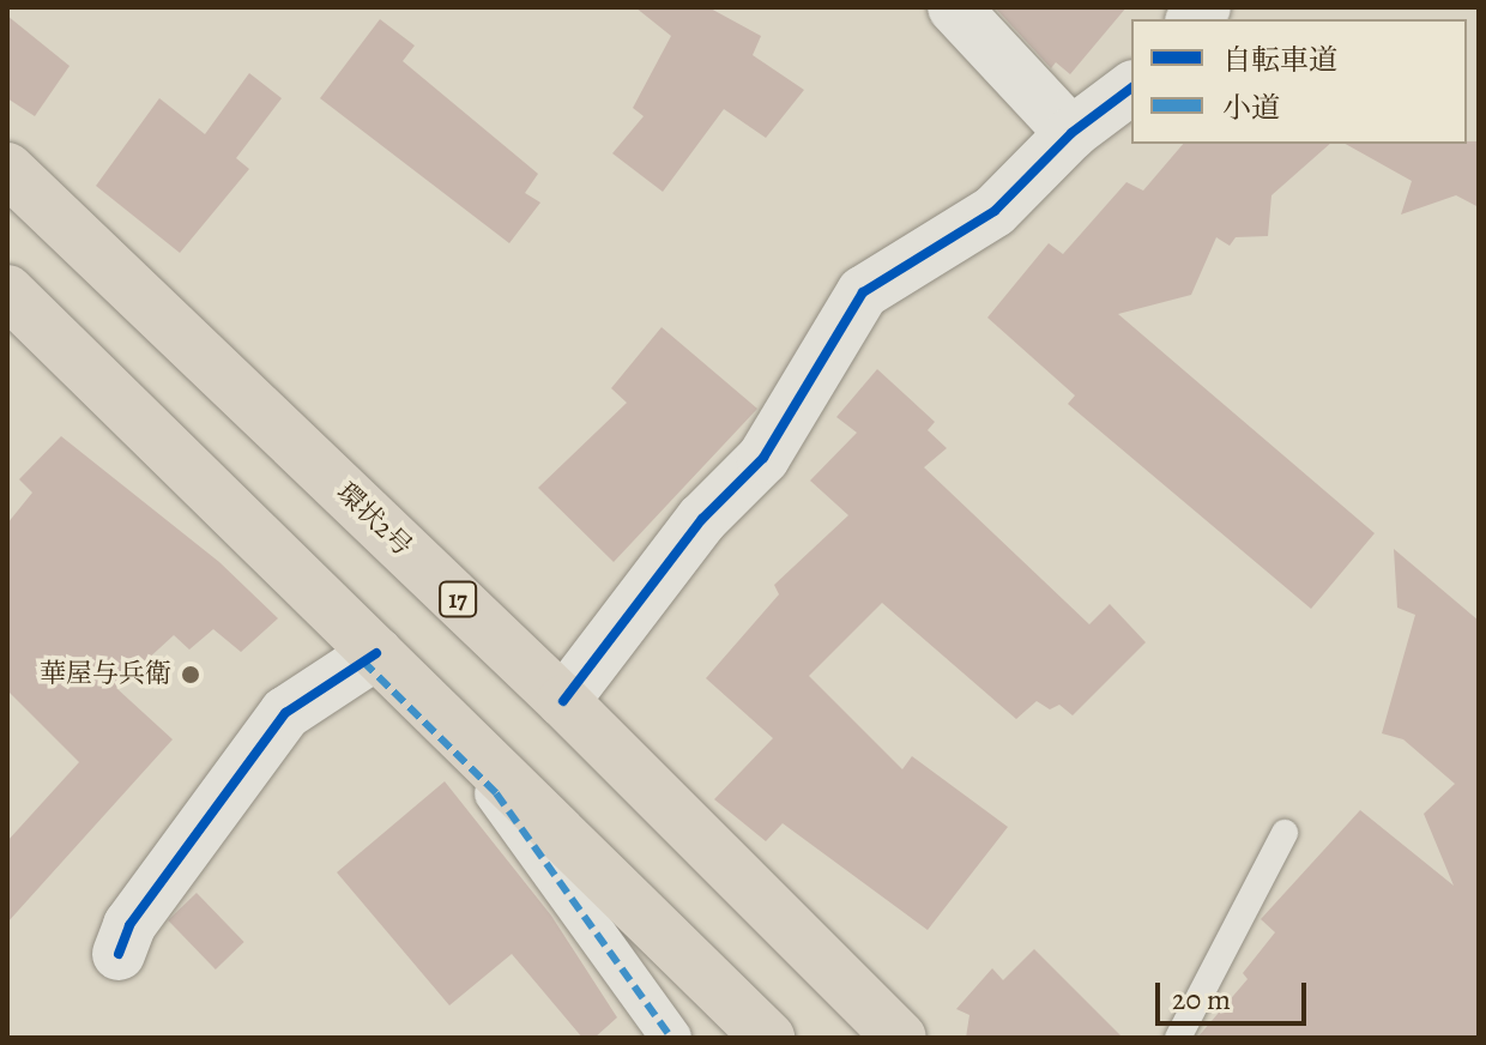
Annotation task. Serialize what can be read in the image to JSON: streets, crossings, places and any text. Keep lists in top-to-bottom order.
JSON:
{
  "streets": {
    "main road": ["環状2号", "17"]
  },
  "places": ["華屋与兵衛"],
  "legend": ["自転車道", "小道"],
  "scale_bar": "20 m"
}
